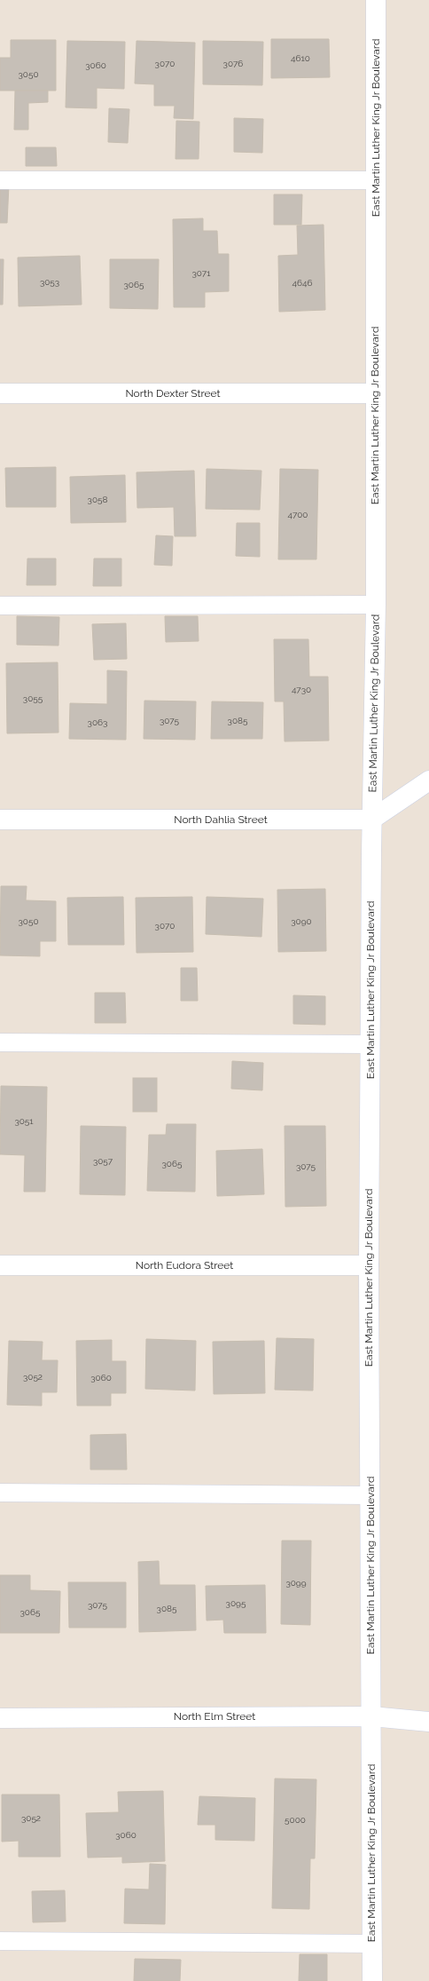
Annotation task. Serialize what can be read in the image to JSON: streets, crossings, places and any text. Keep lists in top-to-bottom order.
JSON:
{
  "streets": {
    "main road": [
      "East Martin Luther King Jr Boulevard",
      "North Dexter Street",
      "North Dahlia Street",
      "North Eudora Street",
      "North Elm Street"
    ]
  },
  "crossings": [
    ["East Martin Luther King Jr Boulevard", "North Dexter Street"],
    ["East Martin Luther King Jr Boulevard", "North Dahlia Street"],
    ["East Martin Luther King Jr Boulevard", "North Eudora Street"],
    ["East Martin Luther King Jr Boulevard", "North Elm Street"]
  ],
  "house_numbers": [
    "4610",
    "3070",
    "3076",
    "3060",
    "3050",
    "3071",
    "3053",
    "4646",
    "3065",
    "3058",
    "4700",
    "4730",
    "3055",
    "3075",
    "3085",
    "3063",
    "3050",
    "3090",
    "3070",
    "3051",
    "3057",
    "3065",
    "3075",
    "3052",
    "3060",
    "3099",
    "3095",
    "3075",
    "3085",
    "3065",
    "3052",
    "5000",
    "3060"
  ]
}
